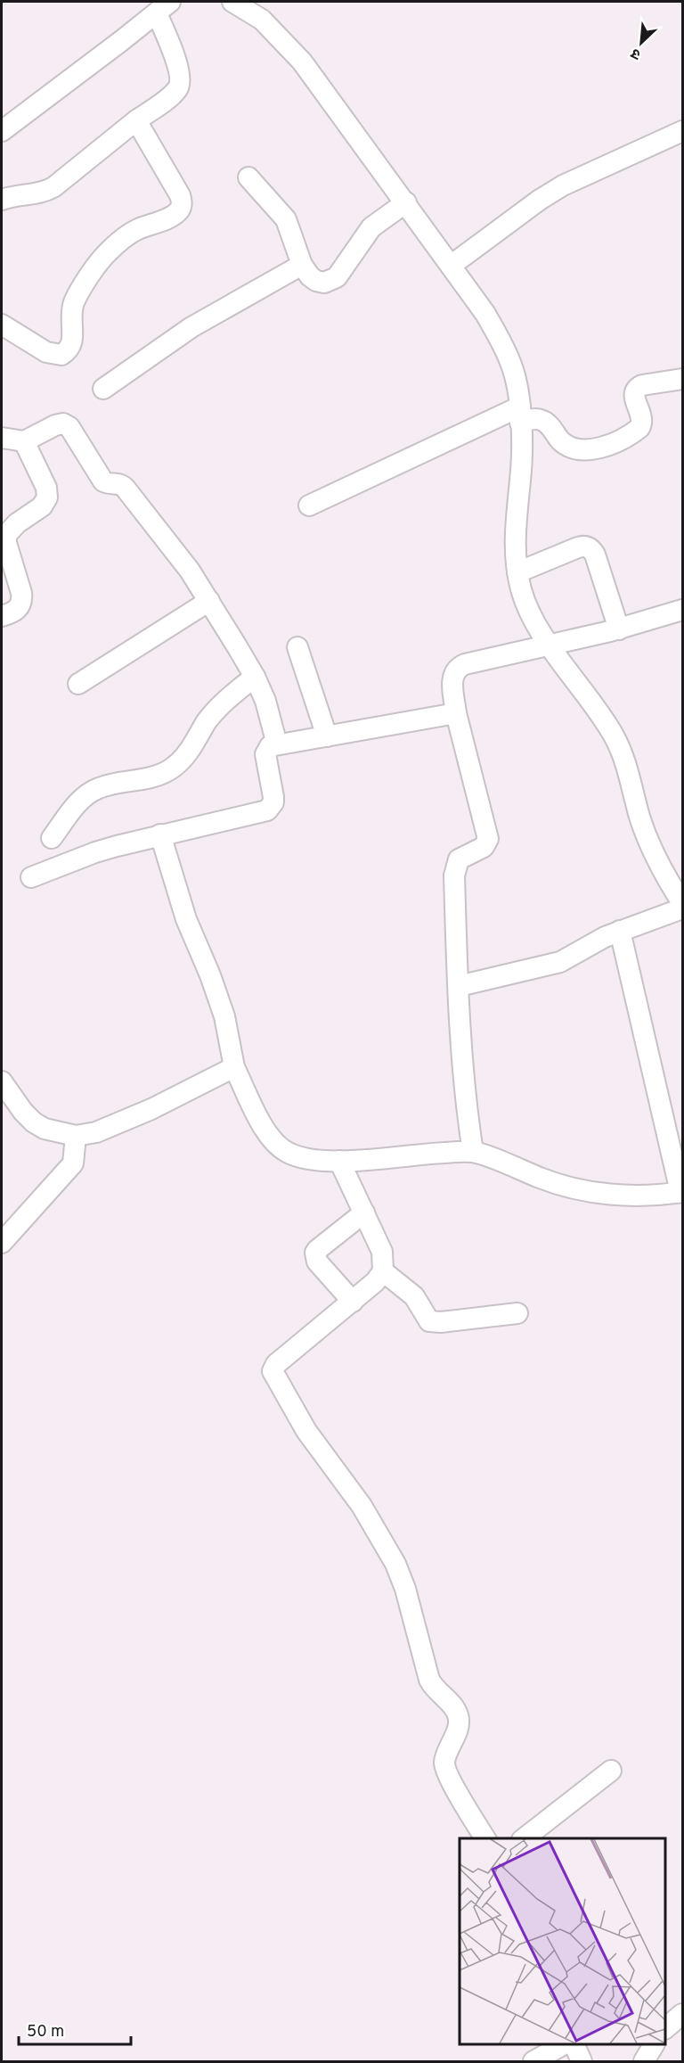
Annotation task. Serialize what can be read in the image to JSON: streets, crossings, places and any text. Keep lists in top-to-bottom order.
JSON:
{
  "scale_bar": "50 m",
  "north": "bottom left"
}
